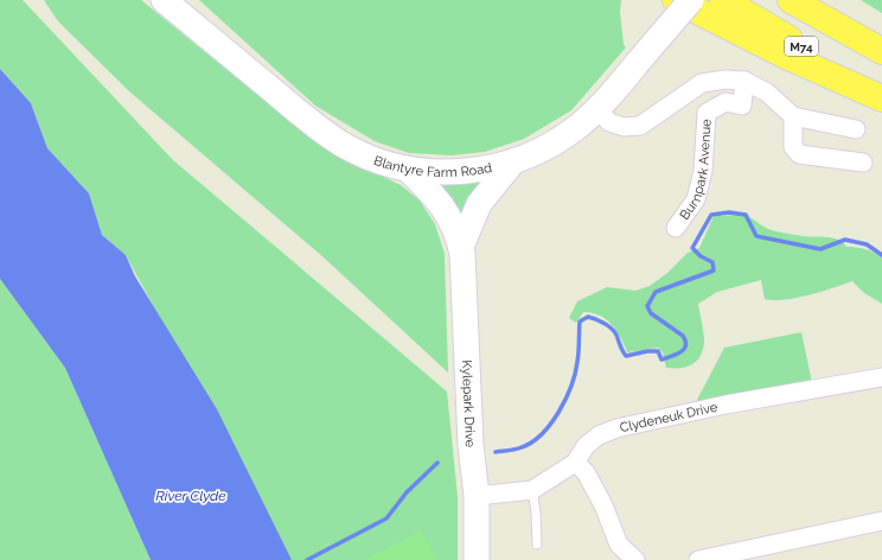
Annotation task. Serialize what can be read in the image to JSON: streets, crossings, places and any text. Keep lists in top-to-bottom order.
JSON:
{
  "streets": {
    "highway": ["M74"],
    "main road": ["Blantyre Farm Road", "Kylepark Drive"],
    "street": ["Burnpark Avenue", "Clydeneuk Drive"]
  },
  "crossings": [
    ["Blantyre Farm Road", "Kylepark Drive"],
    ["Kylepark Drive", "Clydeneuk Drive"]
  ],
  "water": ["River Clyde"]
}
